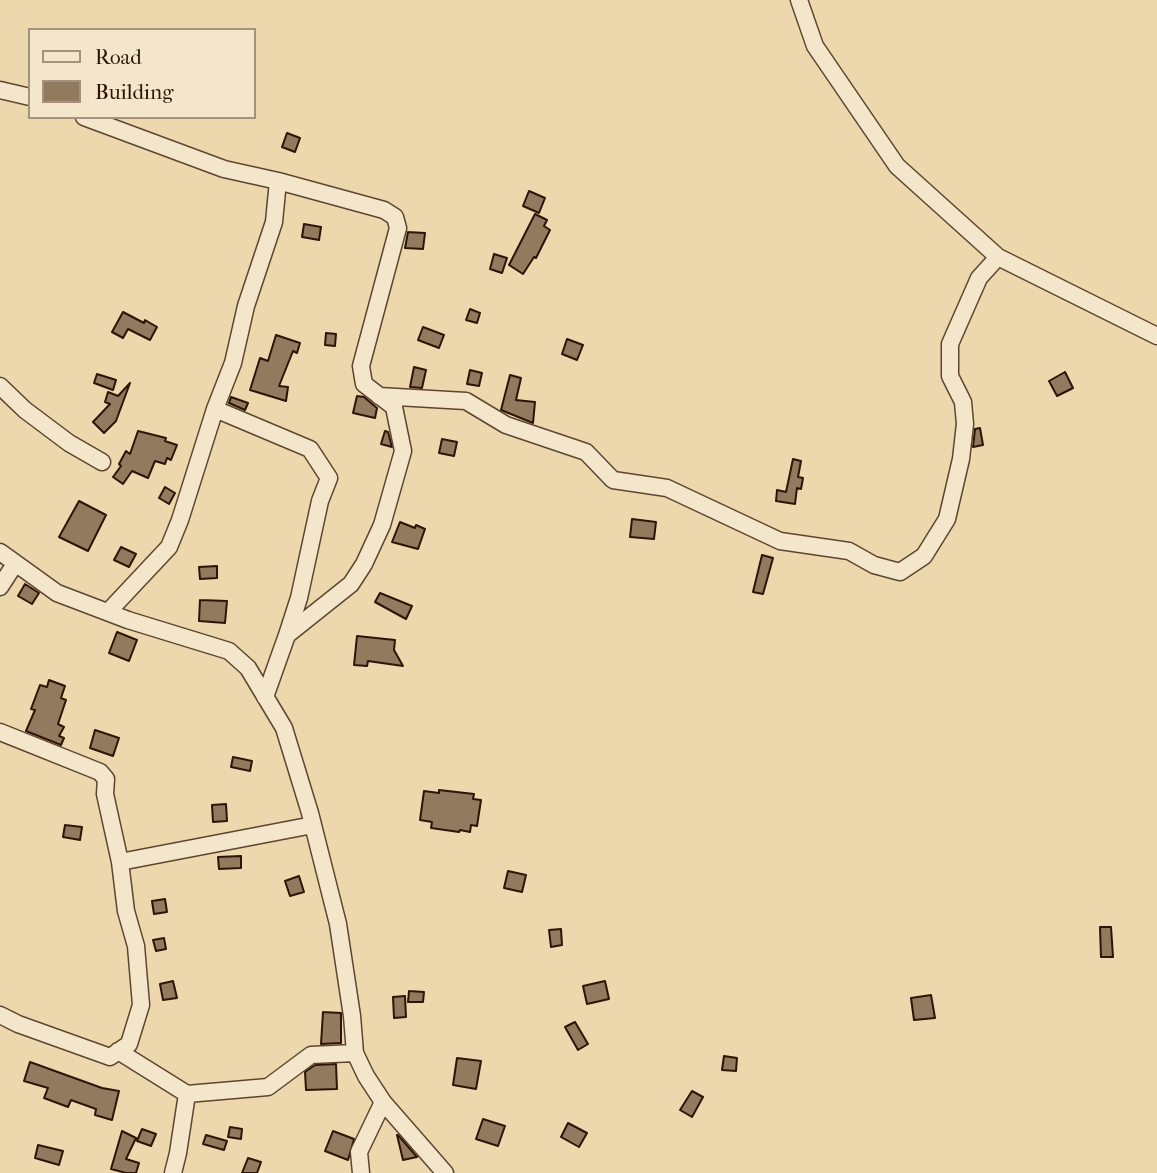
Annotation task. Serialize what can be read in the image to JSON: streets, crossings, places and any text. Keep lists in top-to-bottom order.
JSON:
{
  "legend": ["Road", "Building"]
}
